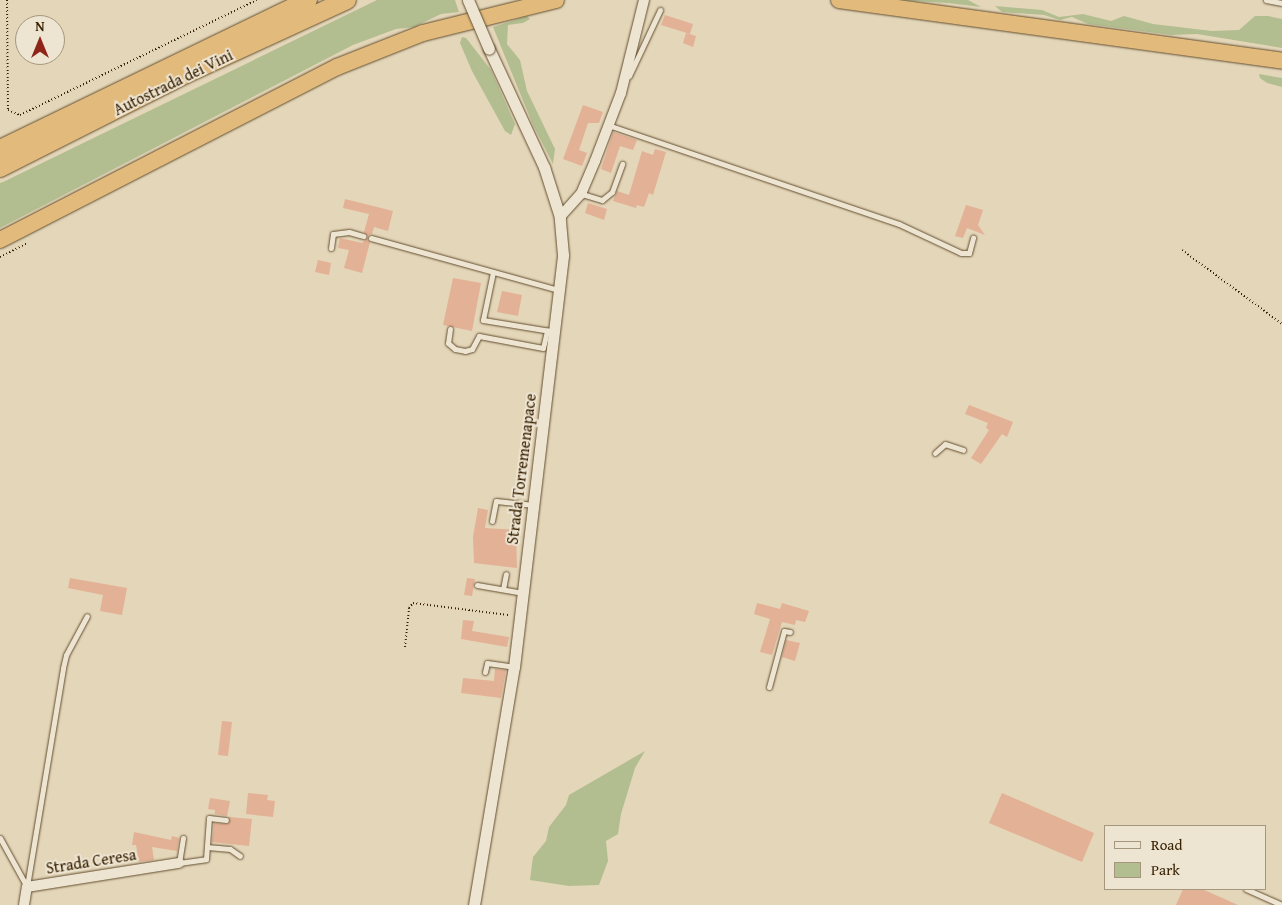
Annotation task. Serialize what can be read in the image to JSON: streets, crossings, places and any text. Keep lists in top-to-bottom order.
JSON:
{
  "streets": {
    "highway": ["Autostrada dei Vini"],
    "street": ["Strada Torremenapace", "Strada Ceresa"]
  },
  "legend": ["Road", "Park"],
  "north": "top"
}
